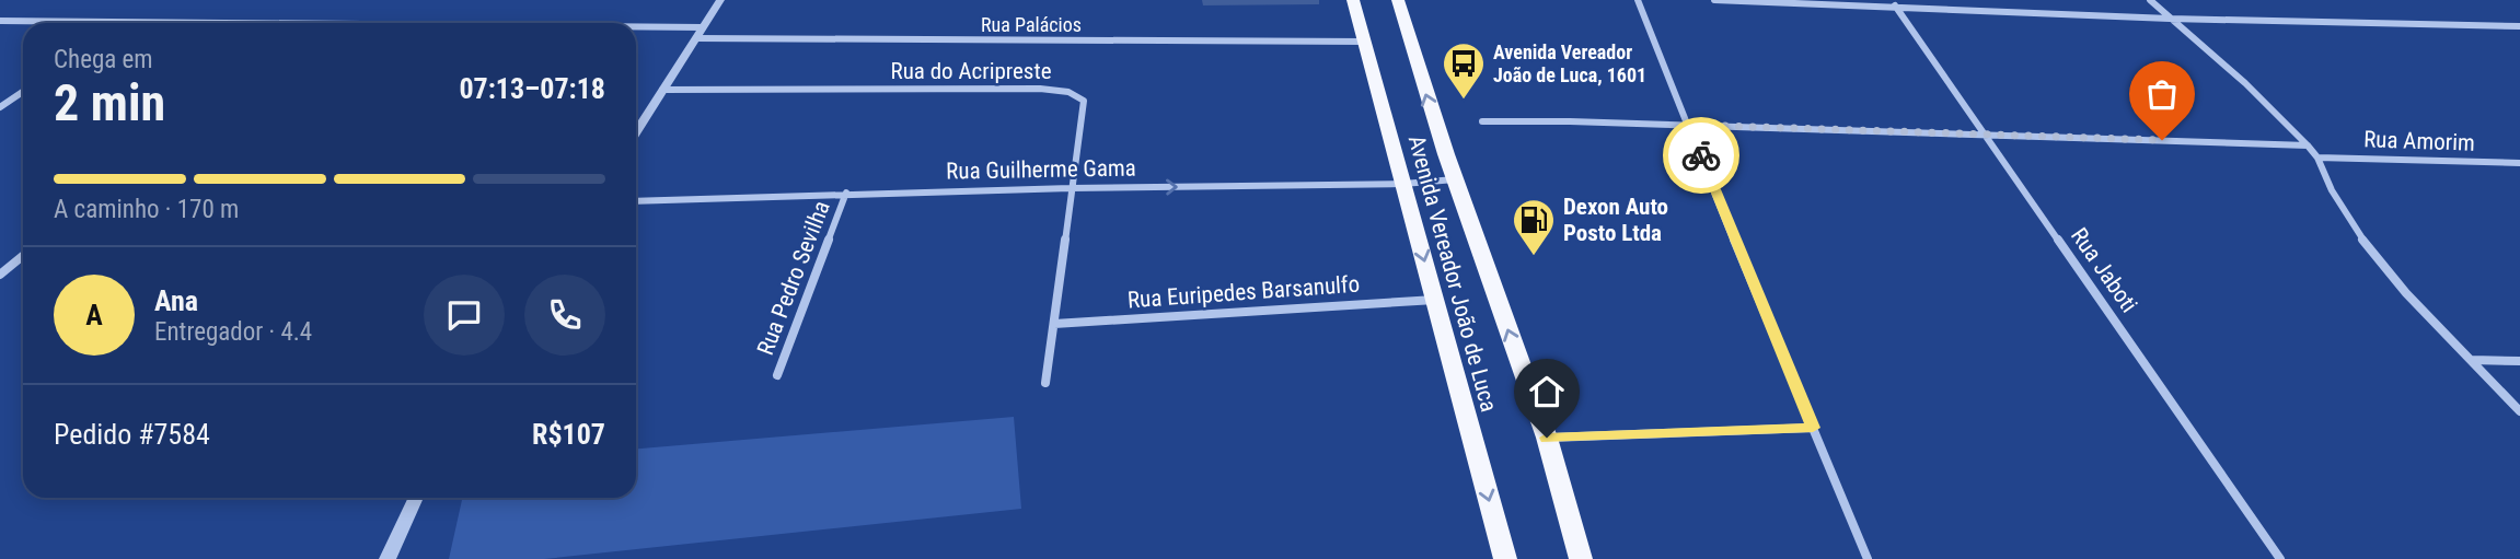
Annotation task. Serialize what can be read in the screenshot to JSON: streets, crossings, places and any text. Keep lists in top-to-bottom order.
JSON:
{
  "streets": {
    "main road": ["Avenida Vereador João de Luca"],
    "street": [
      "Rua Palácios",
      "Rua do Acripreste",
      "Rua Amorim",
      "Rua Guilherme Gama",
      "Rua Jaboti",
      "Rua Pedro Sevilha",
      "Rua Euripedes Barsanulfo"
    ]
  },
  "crossings": [
    ["Rua Palácios", "Avenida Vereador João de Luca"],
    ["Rua do Acripreste", "Rua Guilherme Gama"],
    ["Rua do Acripreste", "Rua Euripedes Barsanulfo"],
    ["Rua Guilherme Gama", "Avenida Vereador João de Luca"],
    ["Rua Guilherme Gama", "Rua Pedro Sevilha"],
    ["Avenida Vereador João de Luca", "Rua Euripedes Barsanulfo"]
  ],
  "one_way": ["Rua Guilherme Gama"],
  "places": {
    "bus stop": ["Avenida Vereador João de Luca, 1601"],
    "fuel station": ["Dexon Auto Posto Ltda"]
  },
  "page": {
    "heading": ["2 min", "Chega em", "07:13–07:18"],
    "panel": [
      "Ana",
      "Entregador · 4.4",
      "Pedido #7584",
      "R$107"
    ],
    "bar": "A caminho · 170 m",
    "round": "A"
  }
}
